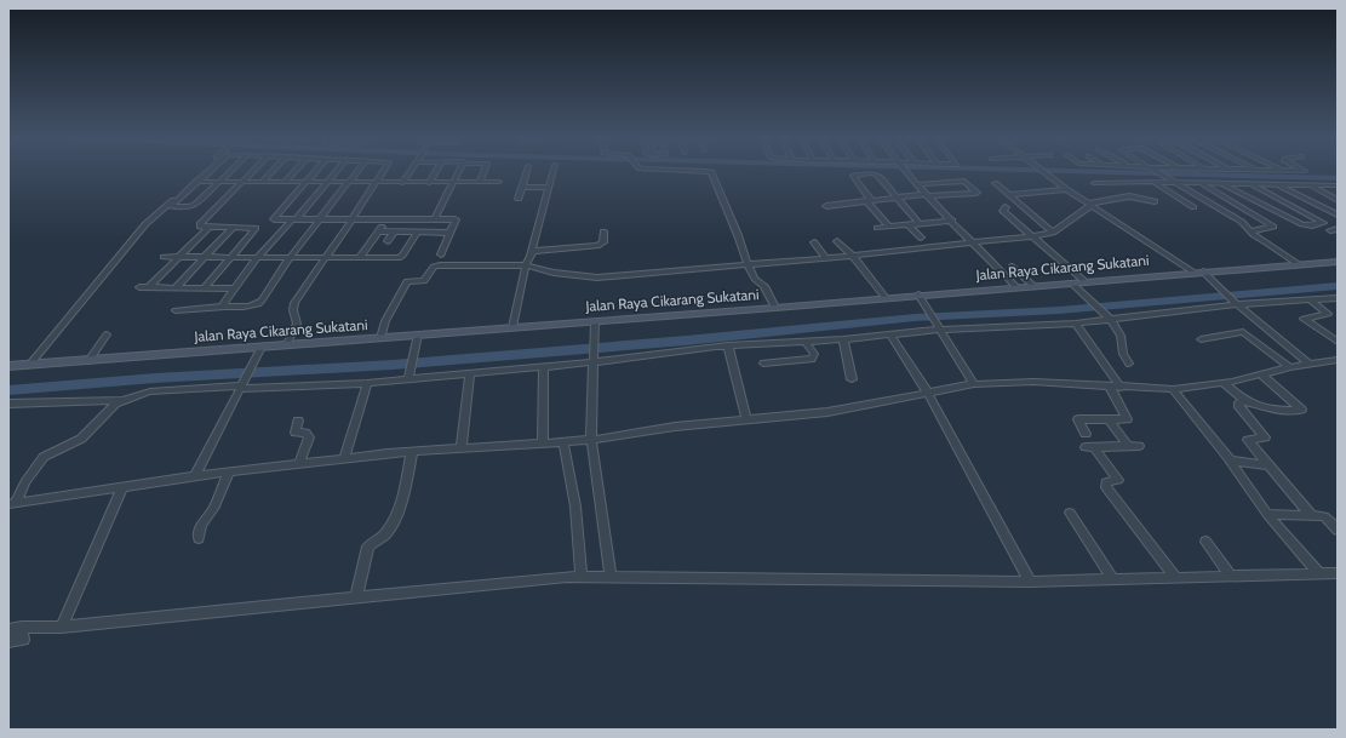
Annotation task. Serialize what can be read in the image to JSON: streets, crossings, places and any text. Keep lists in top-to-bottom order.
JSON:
{
  "streets": {
    "main road": ["Jalan Raya Cikarang Sukatani"]
  }
}
